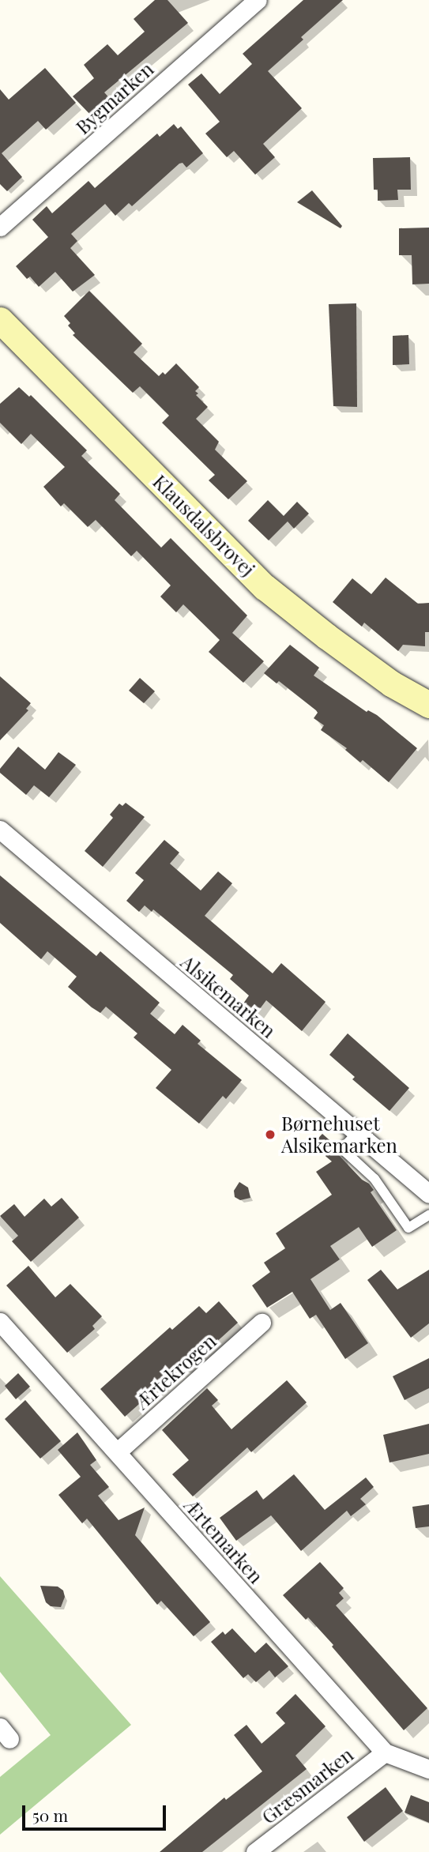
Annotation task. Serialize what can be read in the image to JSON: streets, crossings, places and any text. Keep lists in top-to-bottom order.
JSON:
{
  "streets": {
    "street": [
      "Bygmarken",
      "Klausdalsbrovej",
      "Alsikemarken",
      "Ærtekrogen",
      "Ærtemarken",
      "Græsmarken"
    ]
  },
  "crossings": [
    ["Ærtekrogen", "Ærtemarken"],
    ["Ærtemarken", "Græsmarken"]
  ],
  "places": ["Børnehuset Alsikemarken"],
  "scale_bar": "50 m"
}
